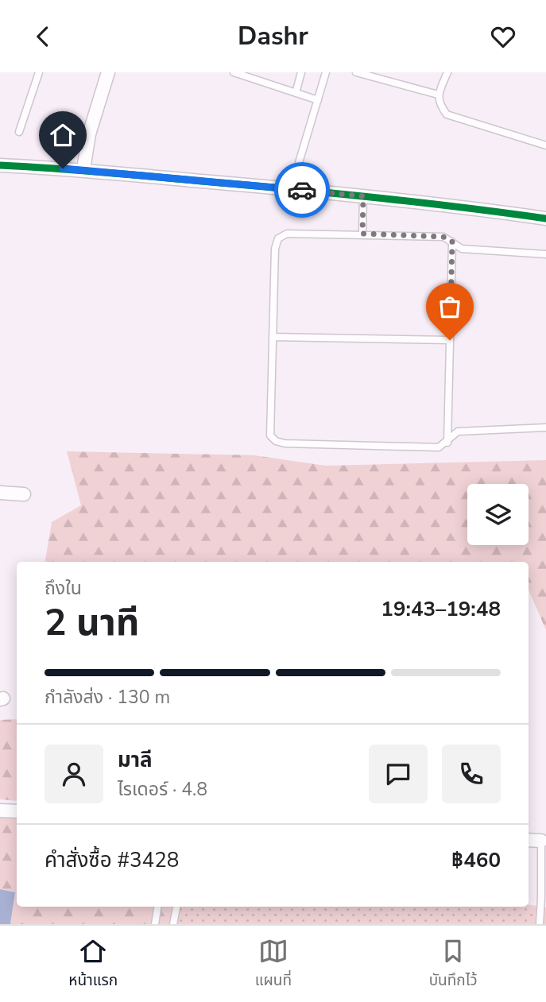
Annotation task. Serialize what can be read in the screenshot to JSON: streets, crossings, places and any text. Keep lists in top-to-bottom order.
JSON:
{
  "page": {
    "header": "Dashr",
    "heading": ["2 นาที", "ถึงใน", "19:43–19:48"],
    "panel": [
      "มาลี",
      "ไรเดอร์ · 4.8",
      "คำสั่งซื้อ #3428",
      "฿460"
    ],
    "bar": "กำลังส่ง · 130 m",
    "tabs": ["หน้าแรก", "แผนที่", "บันทึกไว้"]
  }
}
